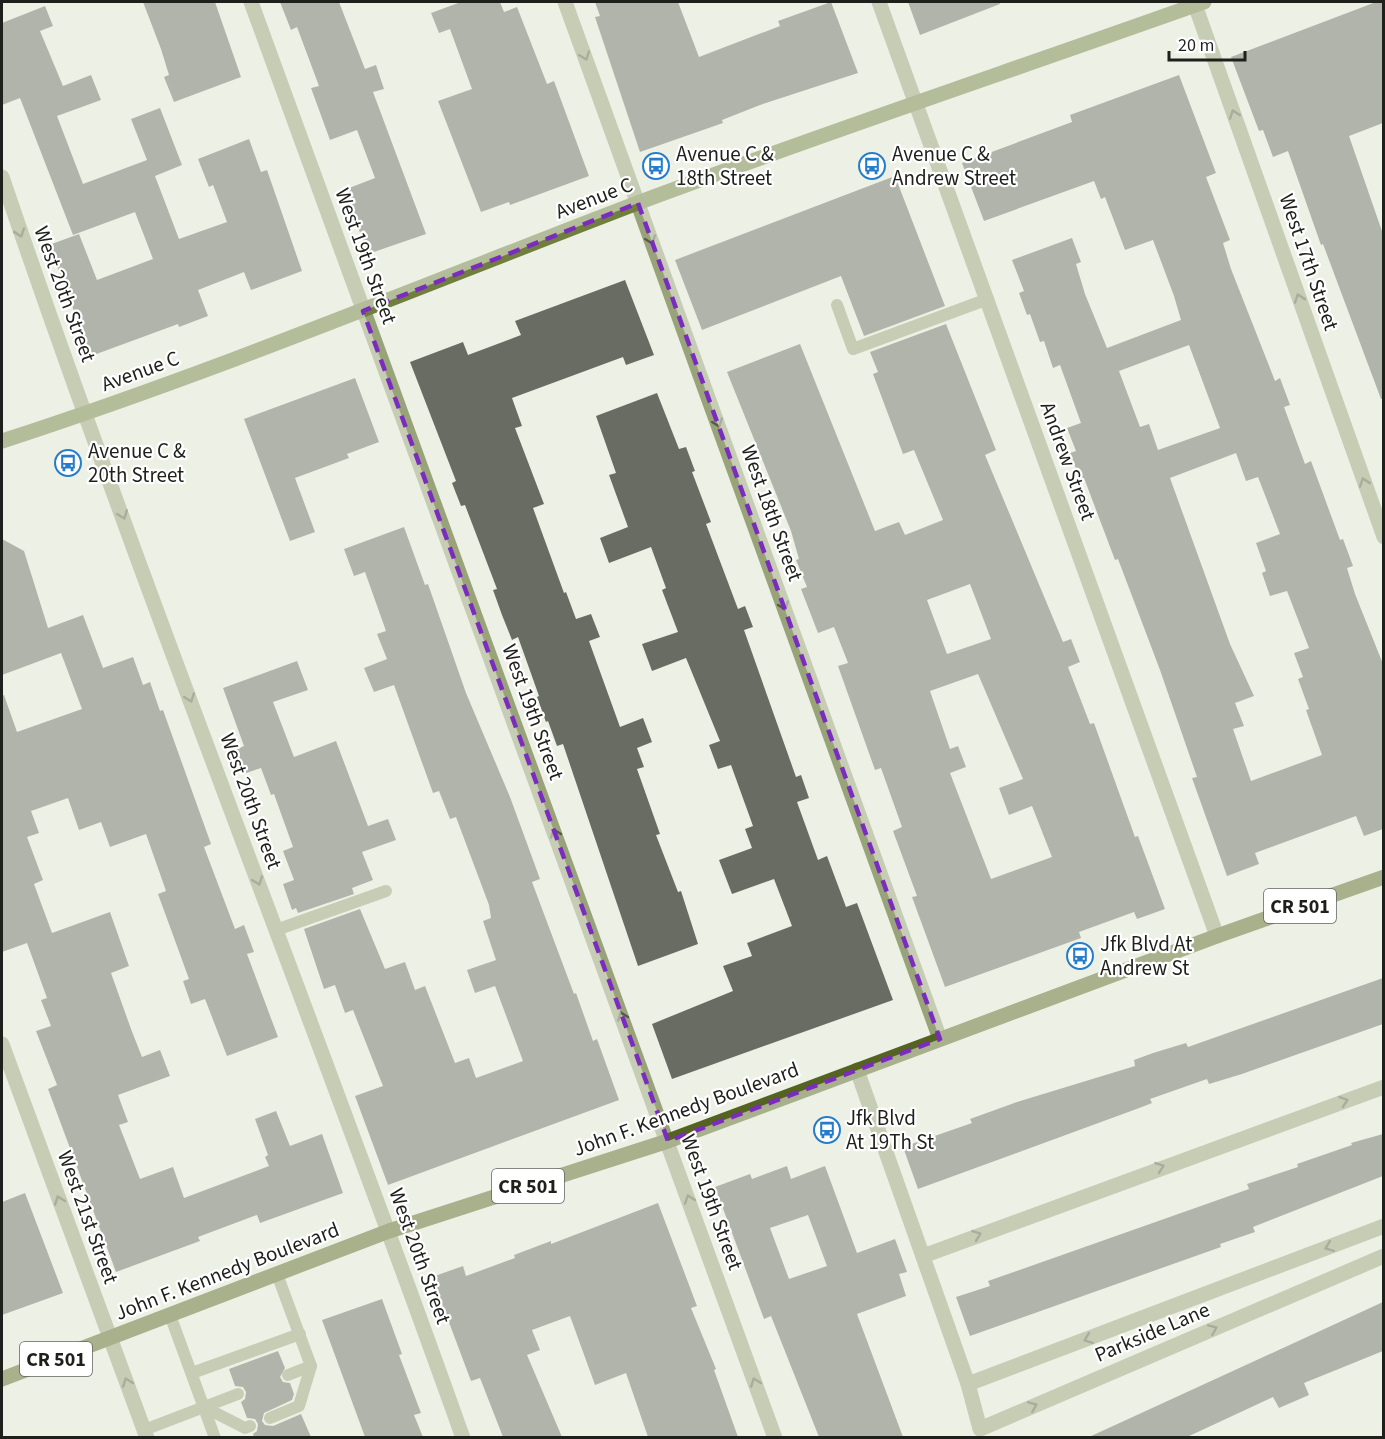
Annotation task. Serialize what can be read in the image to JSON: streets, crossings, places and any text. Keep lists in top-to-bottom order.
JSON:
{
  "streets": {
    "main road": ["Avenue C", "CR 501", "John F. Kennedy Boulevard"],
    "street": [
      "West 19th Street",
      "West 17th Street",
      "West 20th Street",
      "Andrew Street",
      "West 18th Street",
      "West 21st Street",
      "Parkside Lane"
    ]
  },
  "crossings": [
    ["Avenue C", "West 19th Street"],
    ["Avenue C", "West 17th Street"],
    ["Avenue C", "West 20th Street"],
    ["Avenue C", "Andrew Street"],
    ["Avenue C", "West 18th Street"],
    ["West 19th Street", "John F. Kennedy Boulevard"],
    ["West 20th Street", "John F. Kennedy Boulevard"],
    ["Andrew Street", "John F. Kennedy Boulevard"],
    ["West 18th Street", "John F. Kennedy Boulevard"],
    ["John F. Kennedy Boulevard", "West 21st Street"],
    ["John F. Kennedy Boulevard", "Parkside Lane"]
  ],
  "one_way": [
    "West 19th Street",
    "West 17th Street",
    "West 20th Street",
    "West 18th Street",
    "West 21st Street"
  ],
  "places": {
    "bus stop": [
      "Avenue C & 18th Street",
      "Avenue C & Andrew Street",
      "Avenue C & 20th Street",
      "Jfk Blvd At Andrew St",
      "Jfk Blvd At 19Th St"
    ]
  },
  "scale_bar": "20 m"
}
